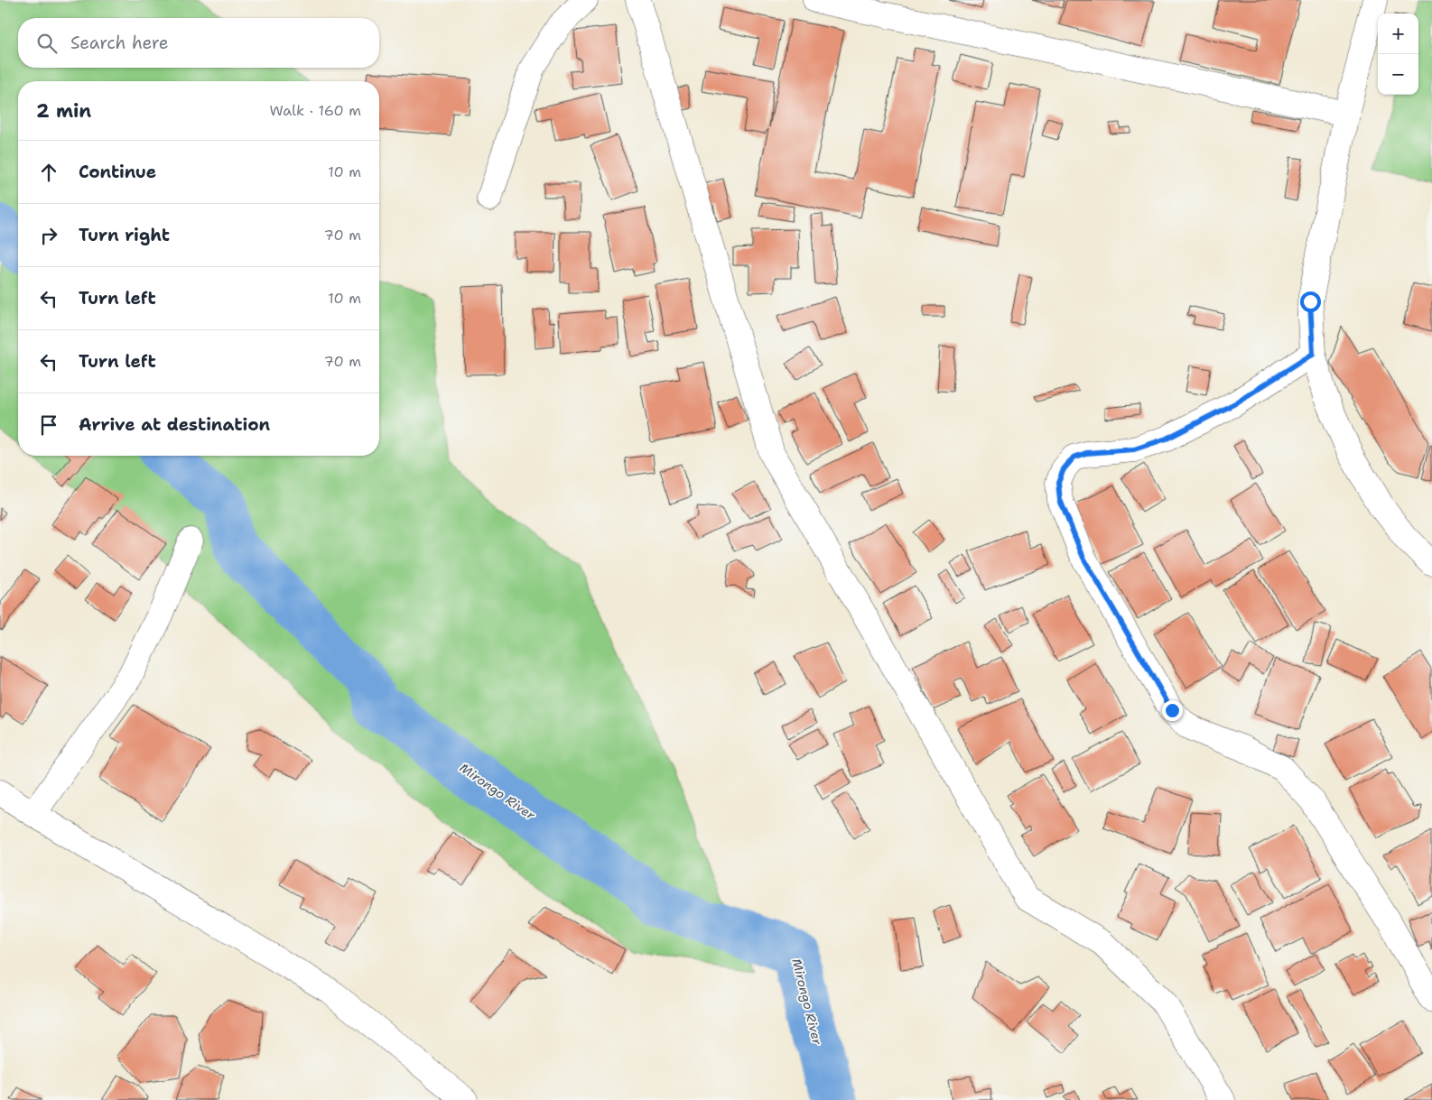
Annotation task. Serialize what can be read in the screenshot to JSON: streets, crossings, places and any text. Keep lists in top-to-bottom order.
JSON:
{
  "water": ["Mirongo River"],
  "page": {
    "map_buttons": ["+", "−"],
    "search": "Search here",
    "heading": ["2 min", "Walk · 160 m"],
    "list": [
      ["Continue", "10 m"],
      ["Turn right", "70 m"],
      ["Turn left", "10 m"],
      ["Turn left", "70 m"],
      "Arrive at destination"
    ]
  }
}
